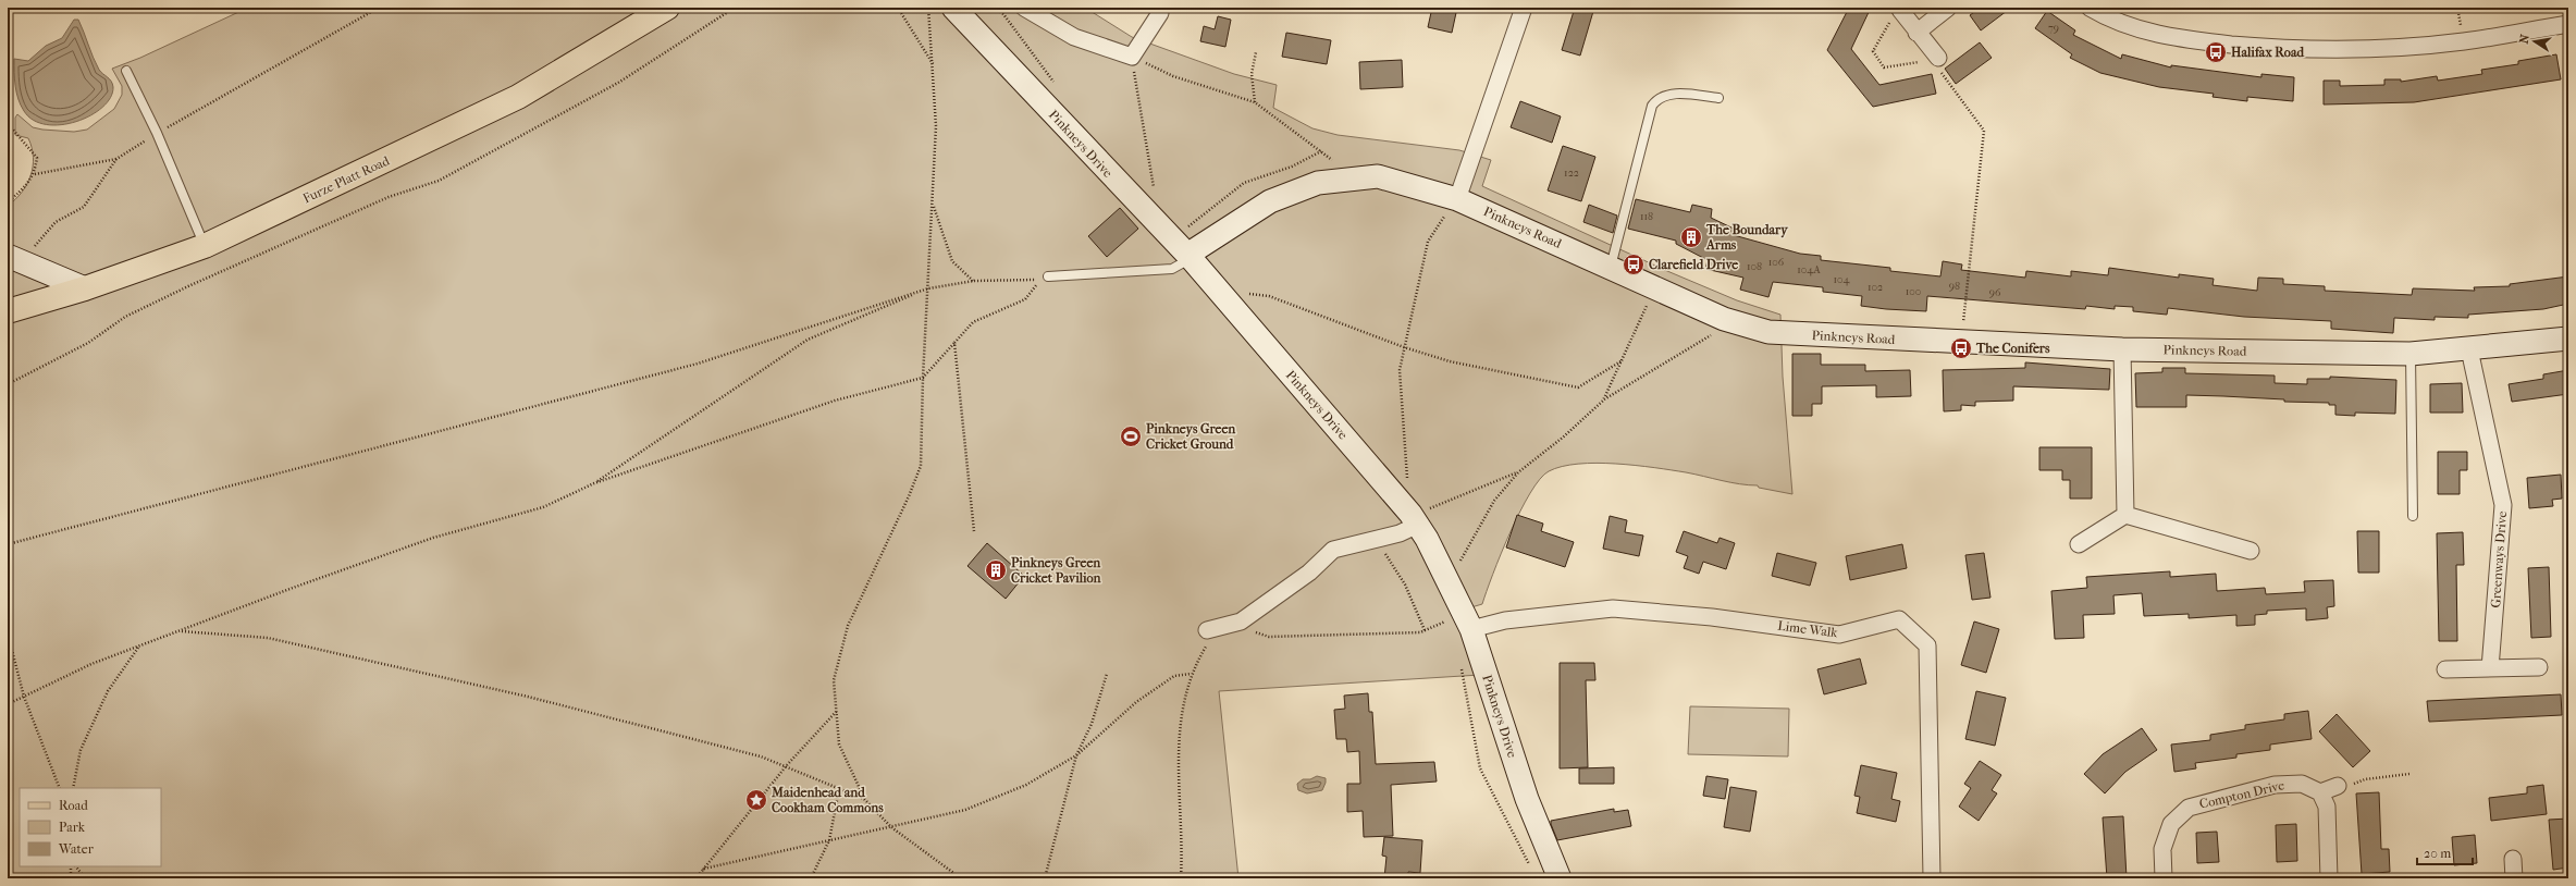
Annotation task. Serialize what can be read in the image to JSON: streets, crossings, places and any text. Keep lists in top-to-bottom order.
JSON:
{
  "streets": {
    "main road": ["Furze Platt Road"],
    "street": [
      "Pinkneys Drive",
      "Pinkneys Road",
      "Greenways Drive",
      "Lime Walk",
      "Compton Drive"
    ]
  },
  "crossings": [
    ["Pinkneys Drive", "Pinkneys Road"],
    ["Pinkneys Drive", "Lime Walk"],
    ["Pinkneys Road", "Greenways Drive"]
  ],
  "places": {
    "bus stop": ["Halifax Road", "Clarefield Drive", "The Conifers"],
    "building": ["The Boundary Arms", "Pinkneys Green Cricket Pavilion"],
    "sports": ["Pinkneys Green Cricket Ground"],
    "place": ["Maidenhead and Cookham Commons"]
  },
  "house_numbers": [
    "79",
    "122",
    "118",
    "106",
    "108",
    "104A",
    "104",
    "98",
    "102",
    "100",
    "96"
  ],
  "legend": ["Road", "Park", "Water"],
  "scale_bar": "20 m",
  "north": "left"
}
